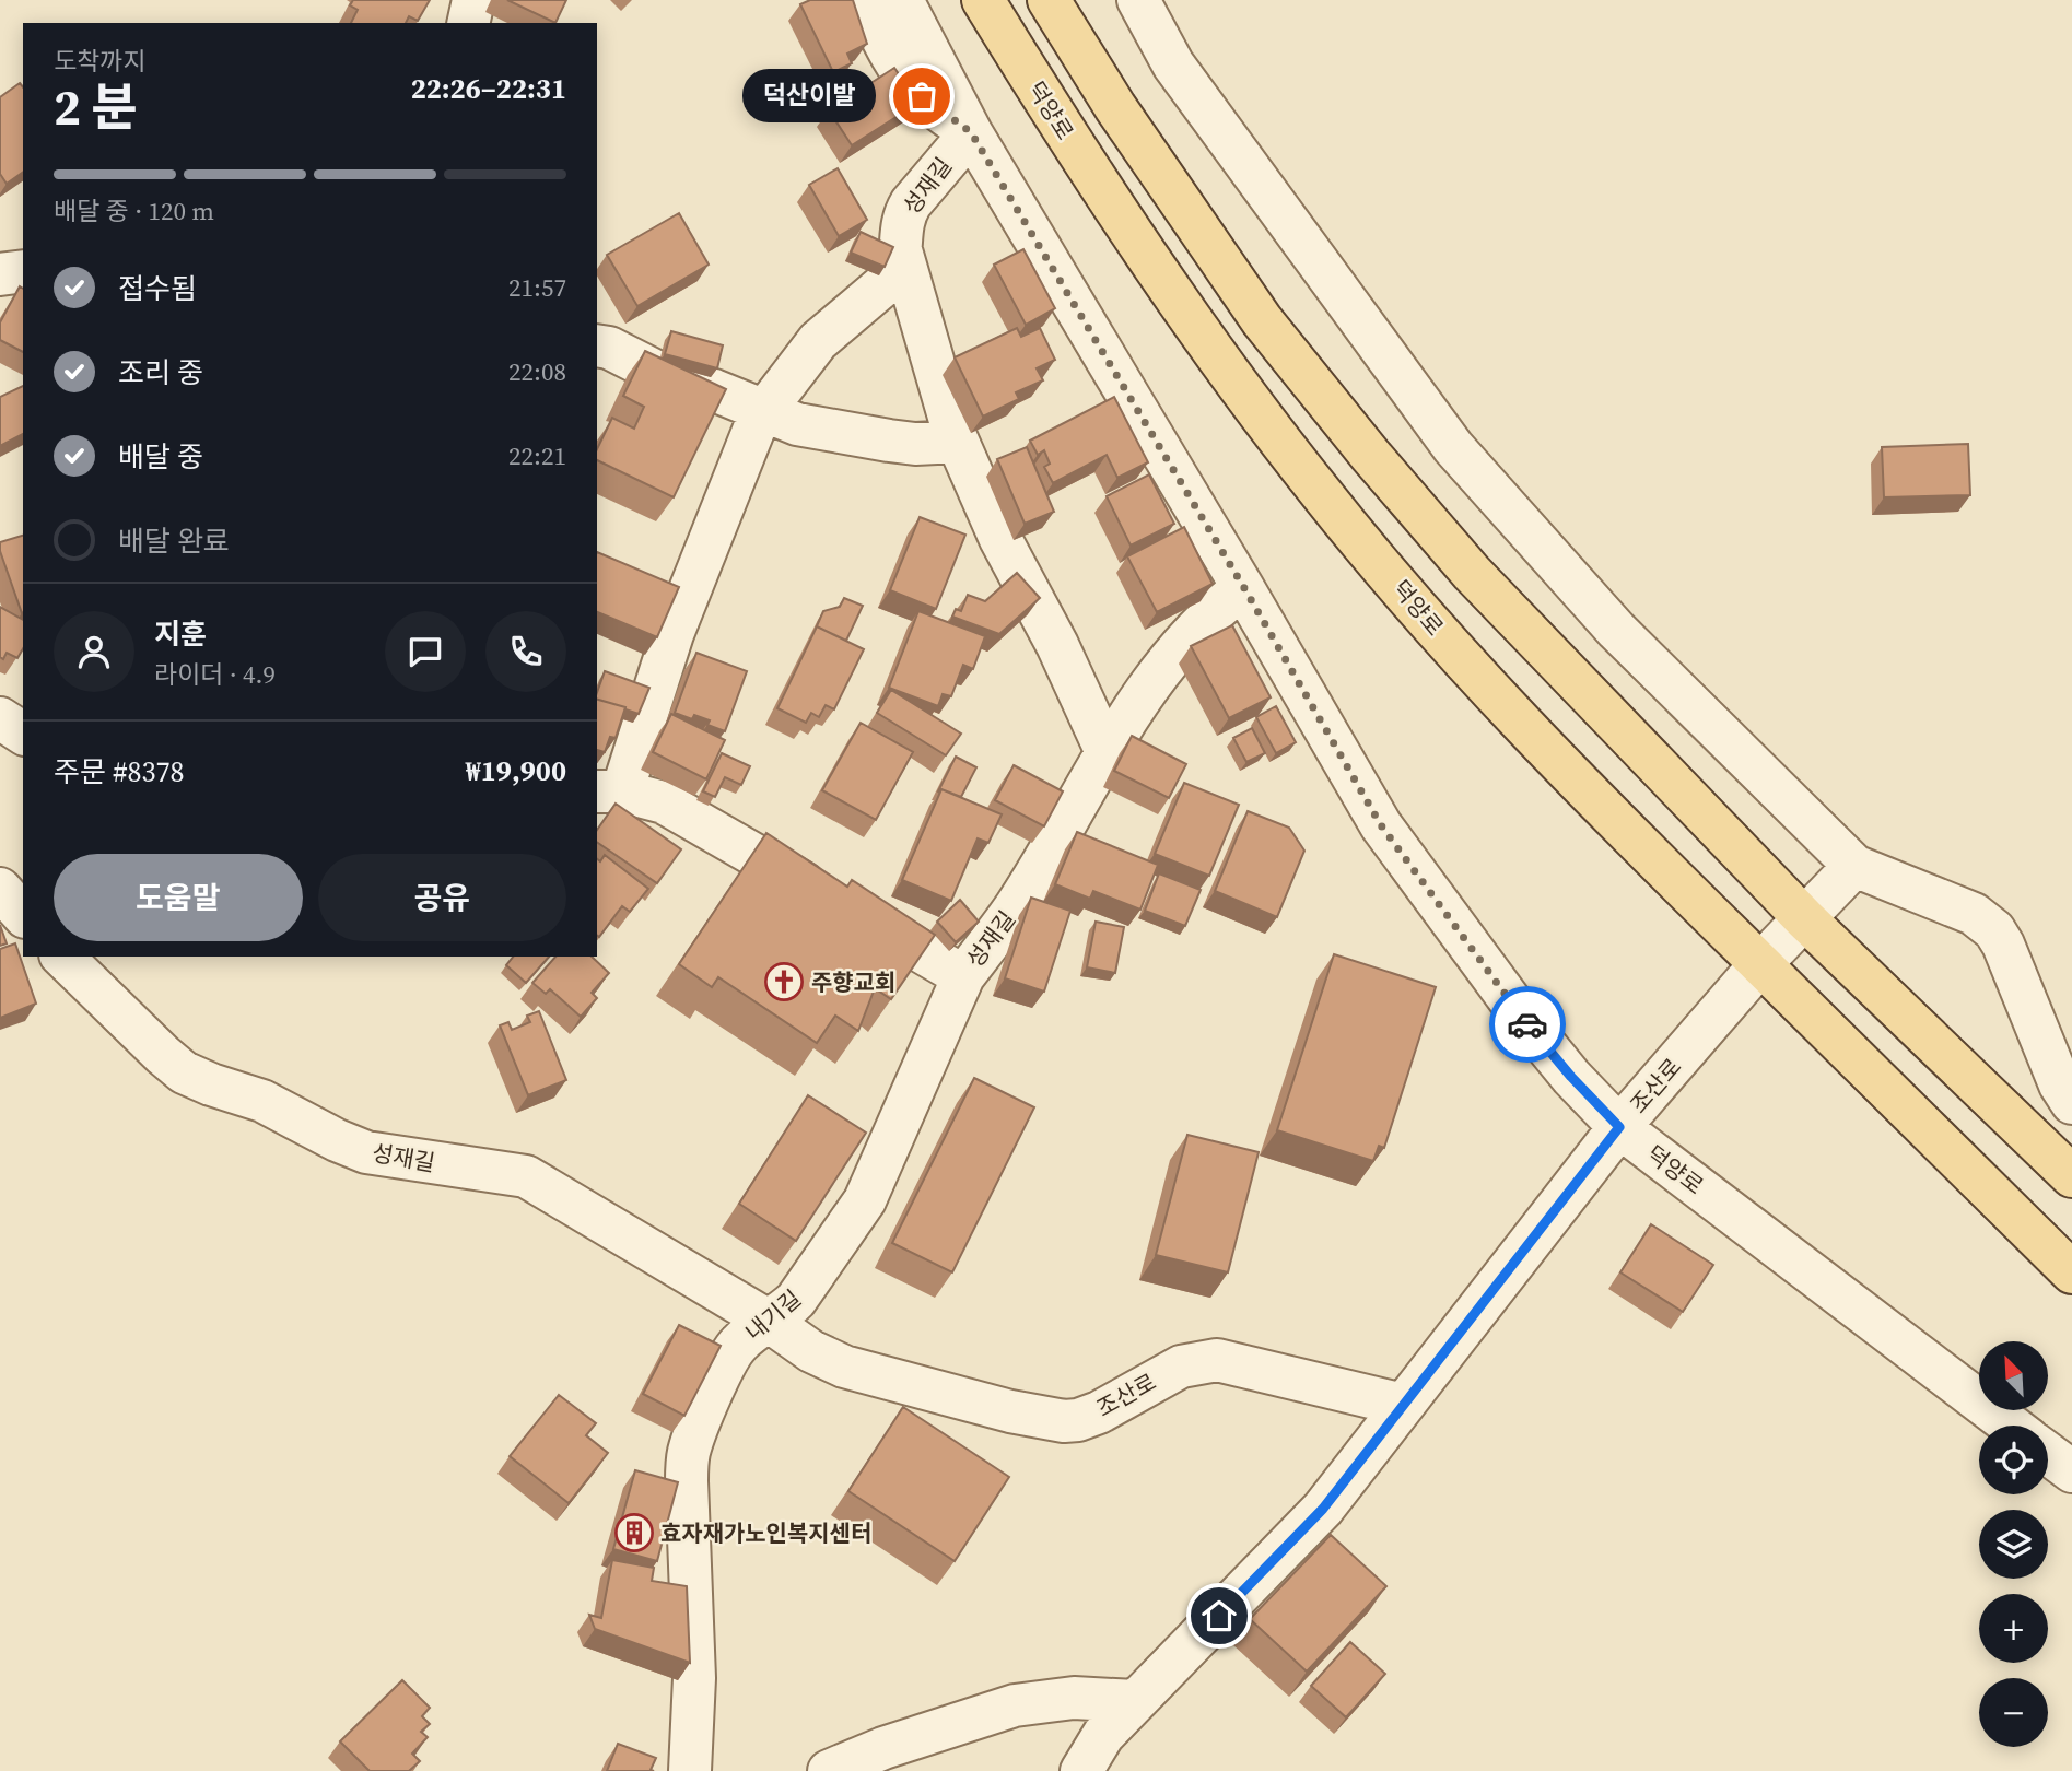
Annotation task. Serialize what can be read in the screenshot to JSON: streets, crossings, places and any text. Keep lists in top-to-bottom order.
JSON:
{
  "streets": {
    "main road": ["덕양로"],
    "street": ["성재길", "조산로", "내기길"]
  },
  "crossings": [
    ["덕양로", "성재길"],
    ["덕양로", "조산로"],
    ["성재길", "조산로"],
    ["성재길", "내기길"],
    ["조산로", "내기길"]
  ],
  "places": {
    "other": ["덕산이발"],
    "church": ["주향교회"],
    "building": ["효자재가노인복지센터"]
  },
  "north": "top left",
  "page": {
    "heading": ["2 분", "도착까지", "22:26–22:31"],
    "panel": [
      "지훈",
      "라이더 · 4.9",
      "주문 #8378",
      "₩19,900"
    ],
    "bubble": "덕산이발",
    "bar": "배달 중 · 120 m",
    "list": [
      ["접수됨", "21:57"],
      ["조리 중", "22:08"],
      ["배달 중", "22:21"],
      "배달 완료"
    ],
    "buttons": ["도움말", "공유"],
    "map_buttons": ["+", "−"]
  }
}
